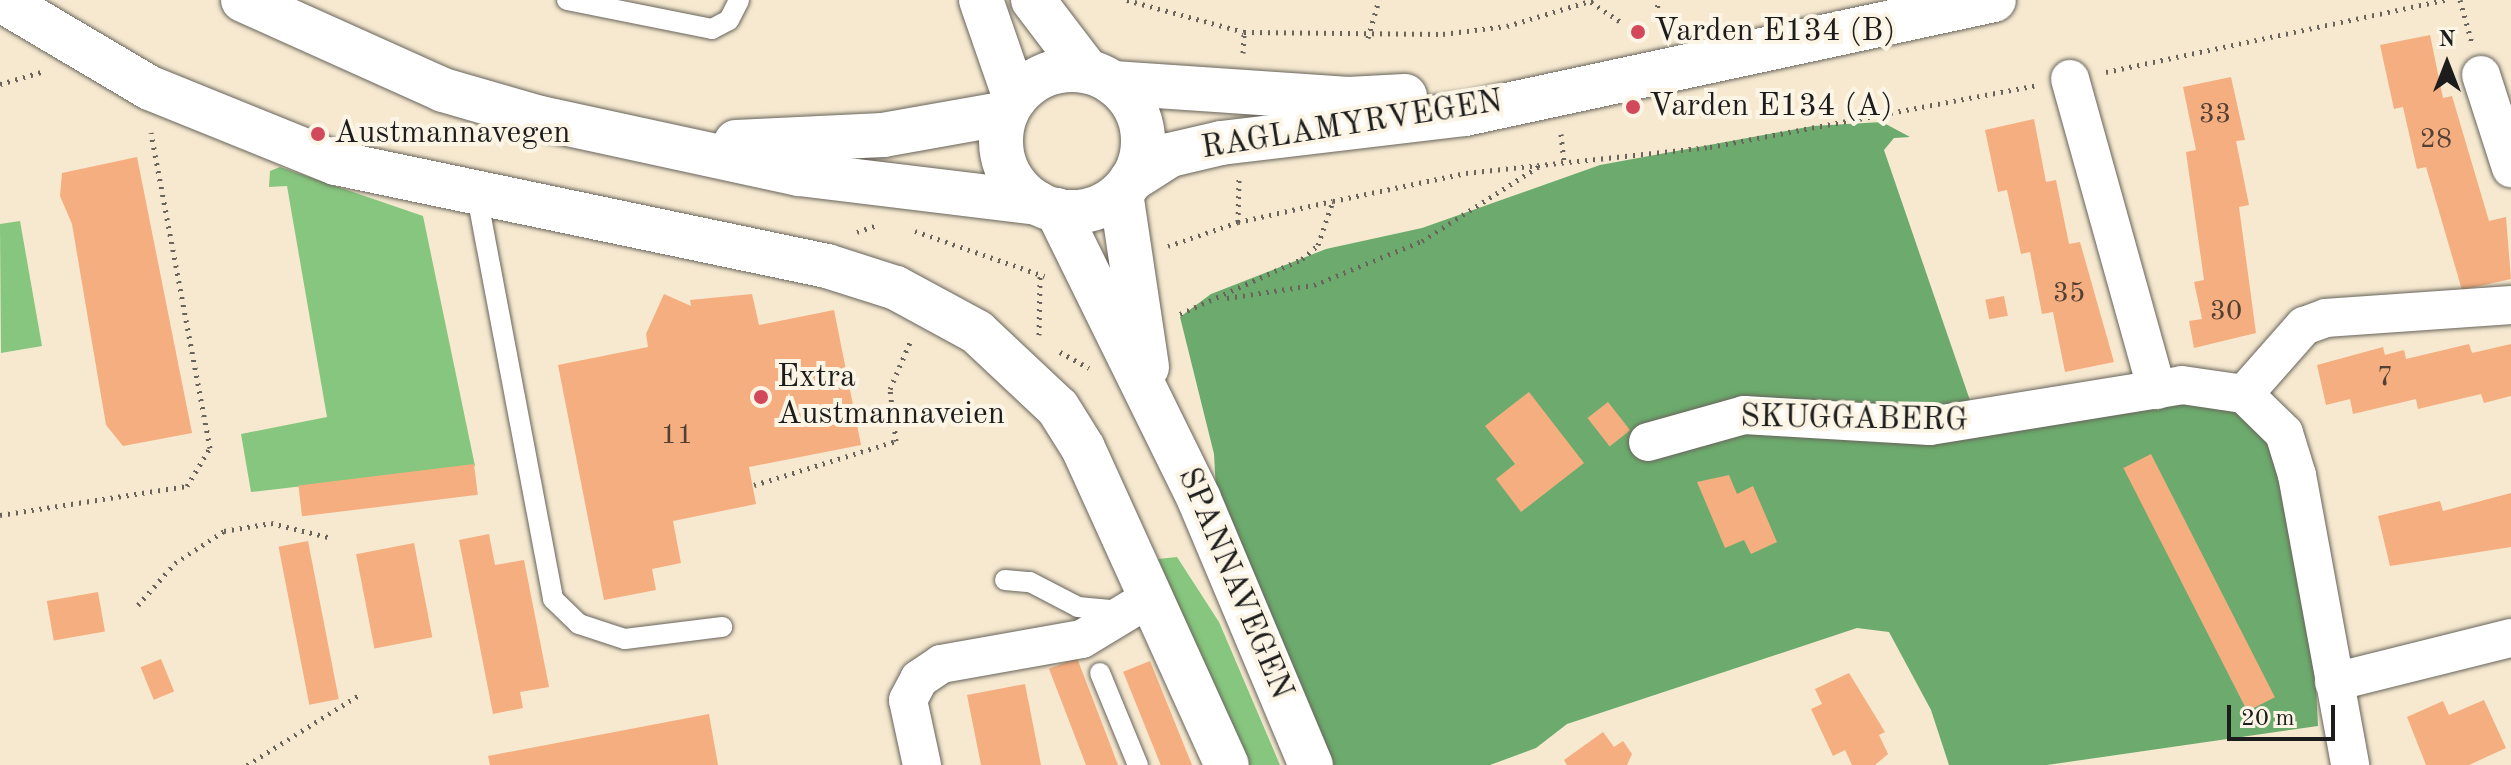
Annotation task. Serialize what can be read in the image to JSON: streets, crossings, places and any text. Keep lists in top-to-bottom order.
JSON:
{
  "streets": {
    "main road": ["RAGLAMYRVEGEN", "SPANNAVEGEN"],
    "street": ["SKUGGABERG"]
  },
  "crossings": [
    ["RAGLAMYRVEGEN", "SPANNAVEGEN"]
  ],
  "places": [
    "Varden E134 (B)",
    "Varden E134 (A)",
    "Austmannavegen",
    "Extra Austmannaveien"
  ],
  "house_numbers": [
    "33",
    "28",
    "35",
    "30",
    "7",
    "11"
  ],
  "scale_bar": "20 m",
  "north": "top"
}
